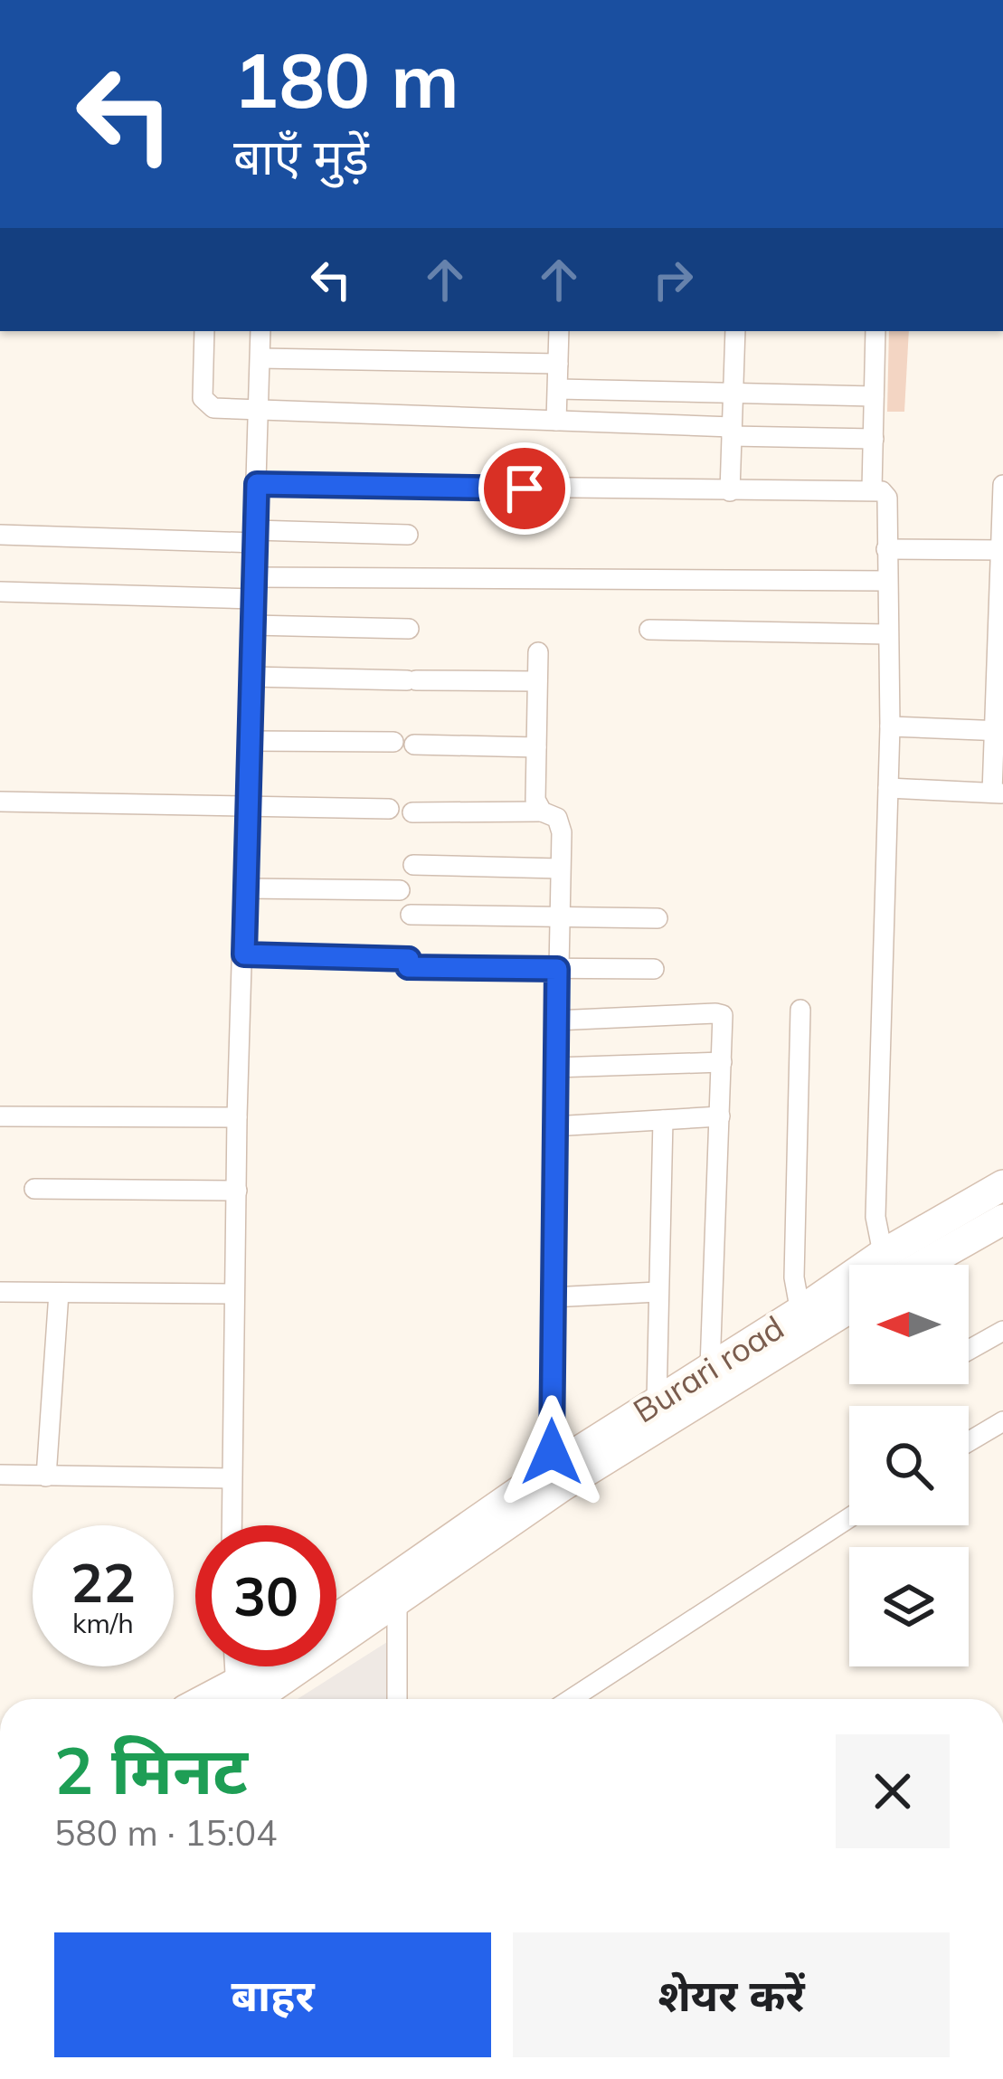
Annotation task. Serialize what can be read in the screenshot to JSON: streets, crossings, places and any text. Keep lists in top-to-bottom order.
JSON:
{
  "streets": {
    "main road": ["Burari road"]
  },
  "north": "left",
  "page": {
    "turn": ["180 m", "बाएँ मुड़ें"],
    "speed": "22 km/h",
    "limit": "30",
    "heading": ["2 मिनट", "580 m · 15:04"],
    "buttons": ["बाहर", "शेयर करें"]
  }
}
